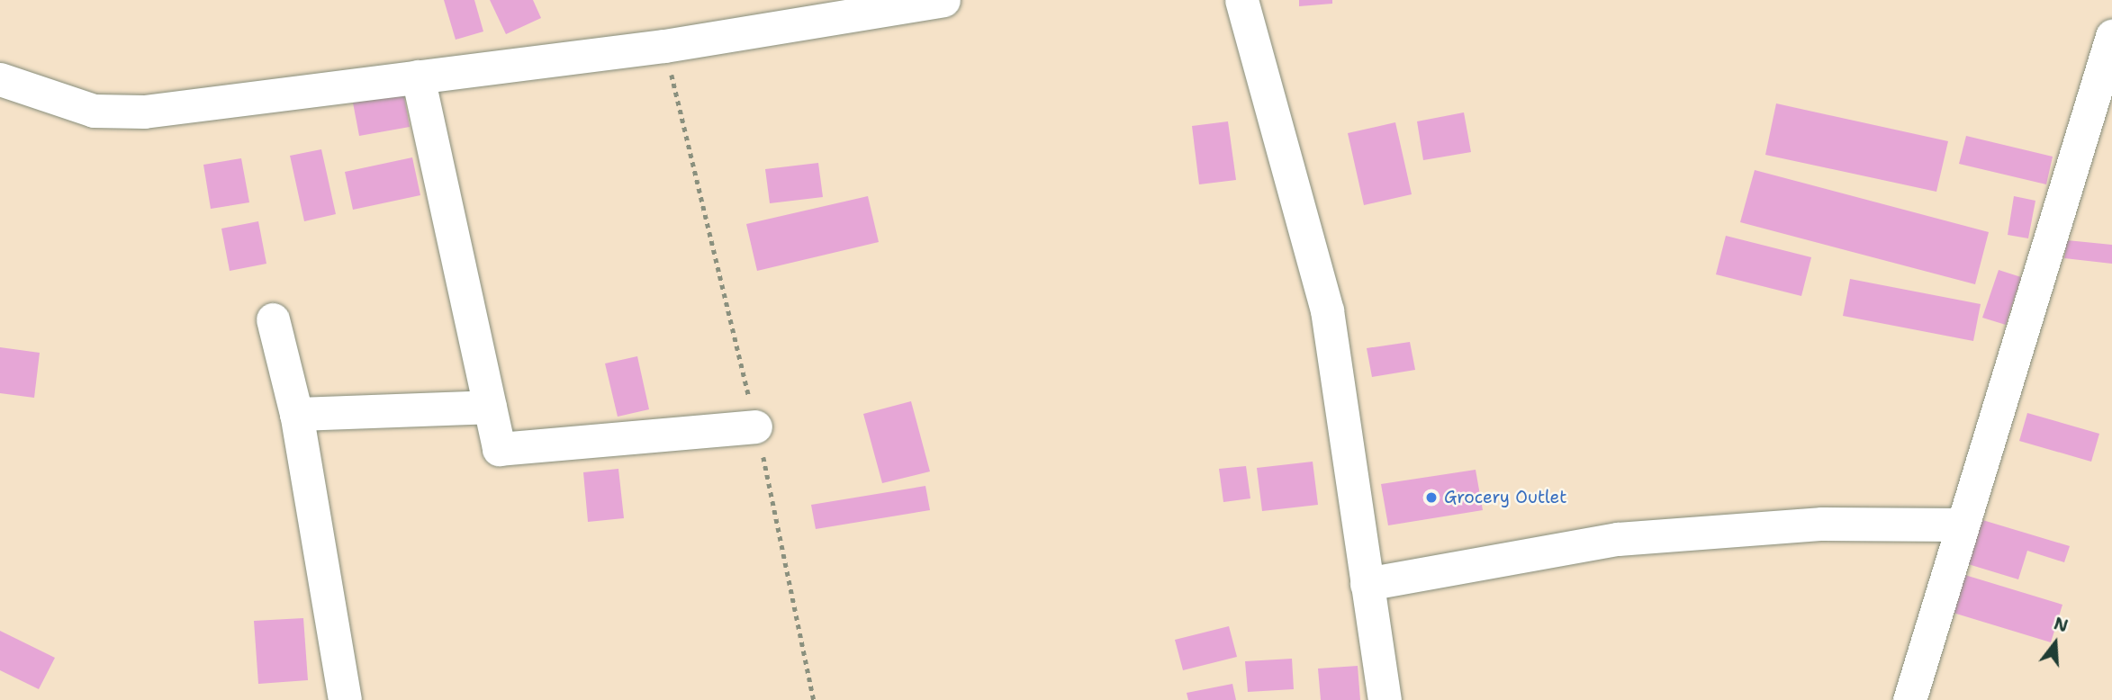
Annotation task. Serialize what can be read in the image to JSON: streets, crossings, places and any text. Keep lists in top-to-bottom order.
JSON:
{
  "places": ["Grocery Outlet"],
  "north": "top"
}
